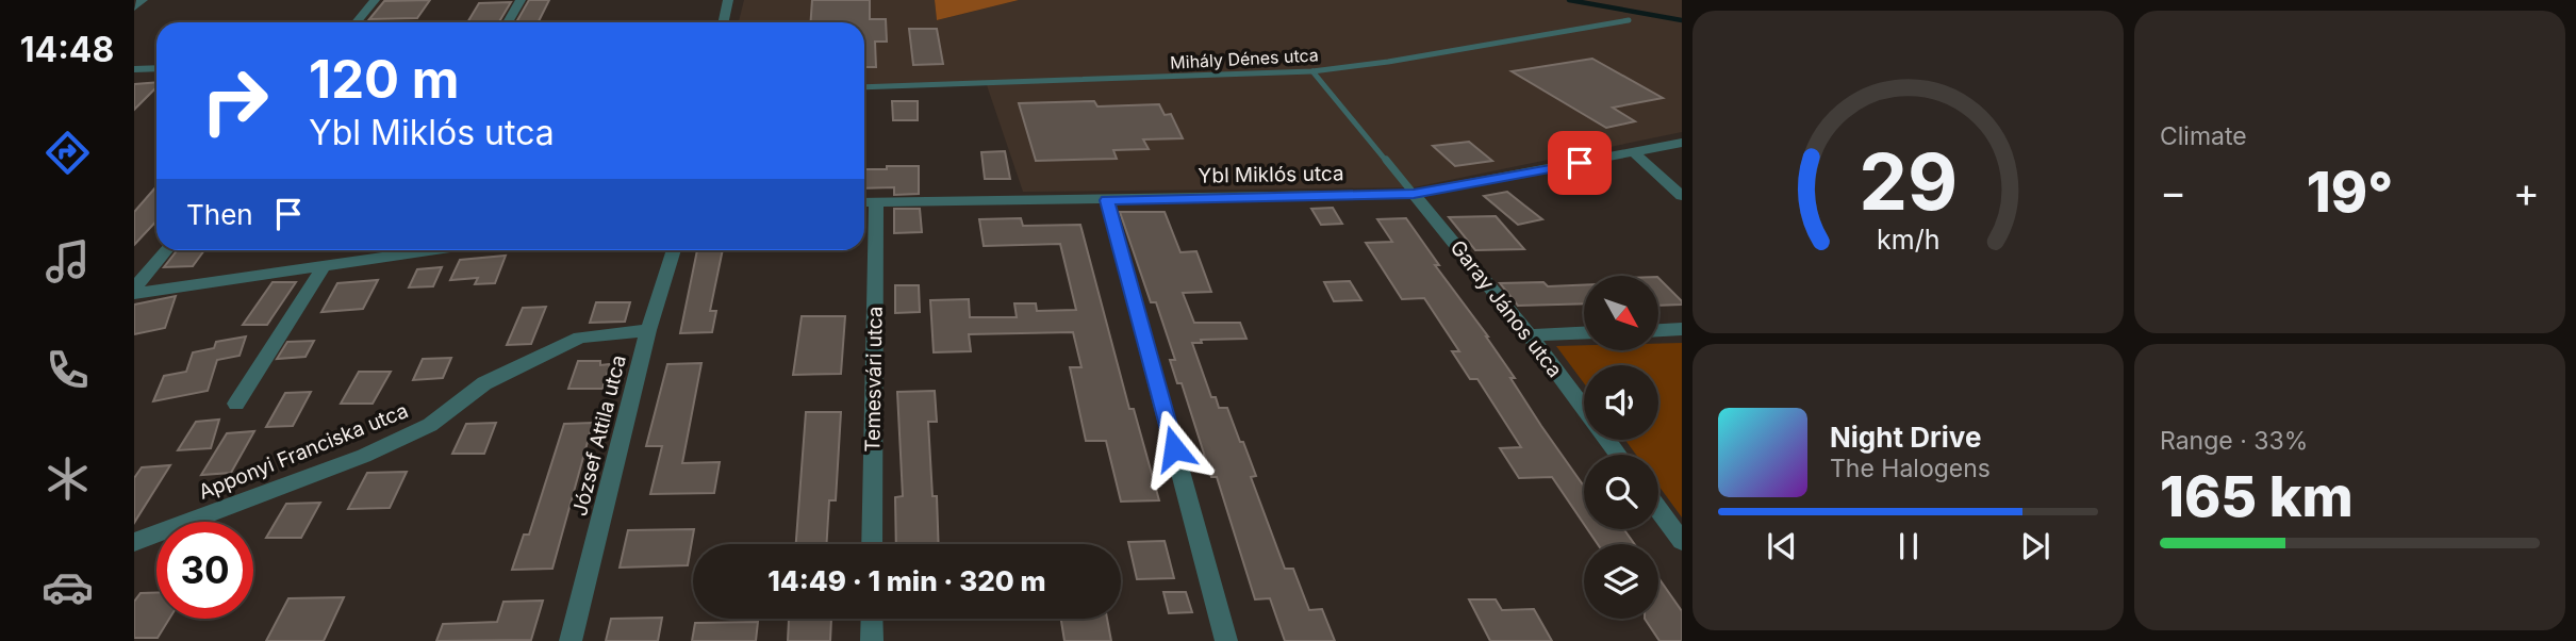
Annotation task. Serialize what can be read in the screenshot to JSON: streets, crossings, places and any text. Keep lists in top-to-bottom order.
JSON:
{
  "streets": {
    "street": [
      "Ybl Miklós utca",
      "Garay János utca",
      "Temesvári utca",
      "József Attila utca",
      "Apponyi Franciska utca"
    ],
    "lane": ["Mihály Dénes utca"]
  },
  "crossings": [
    ["Ybl Miklós utca", "Garay János utca"],
    ["Ybl Miklós utca", "Temesvári utca"],
    ["József Attila utca", "Apponyi Franciska utca"]
  ],
  "north": "bottom right",
  "page": {
    "tabs": "14:48",
    "tile": [
      "Climate",
      ["Range · 33%", "165 km"]
    ],
    "turn": ["120 m", "Ybl Miklós utca"],
    "heat": ["−", "19°", "+"],
    "then": "Then",
    "song": ["Night Drive", "The Halogens"],
    "limit": "30",
    "trip": "14:49 · 1 min · 320 m",
    "gauge": ["29", "km/h"]
  }
}
